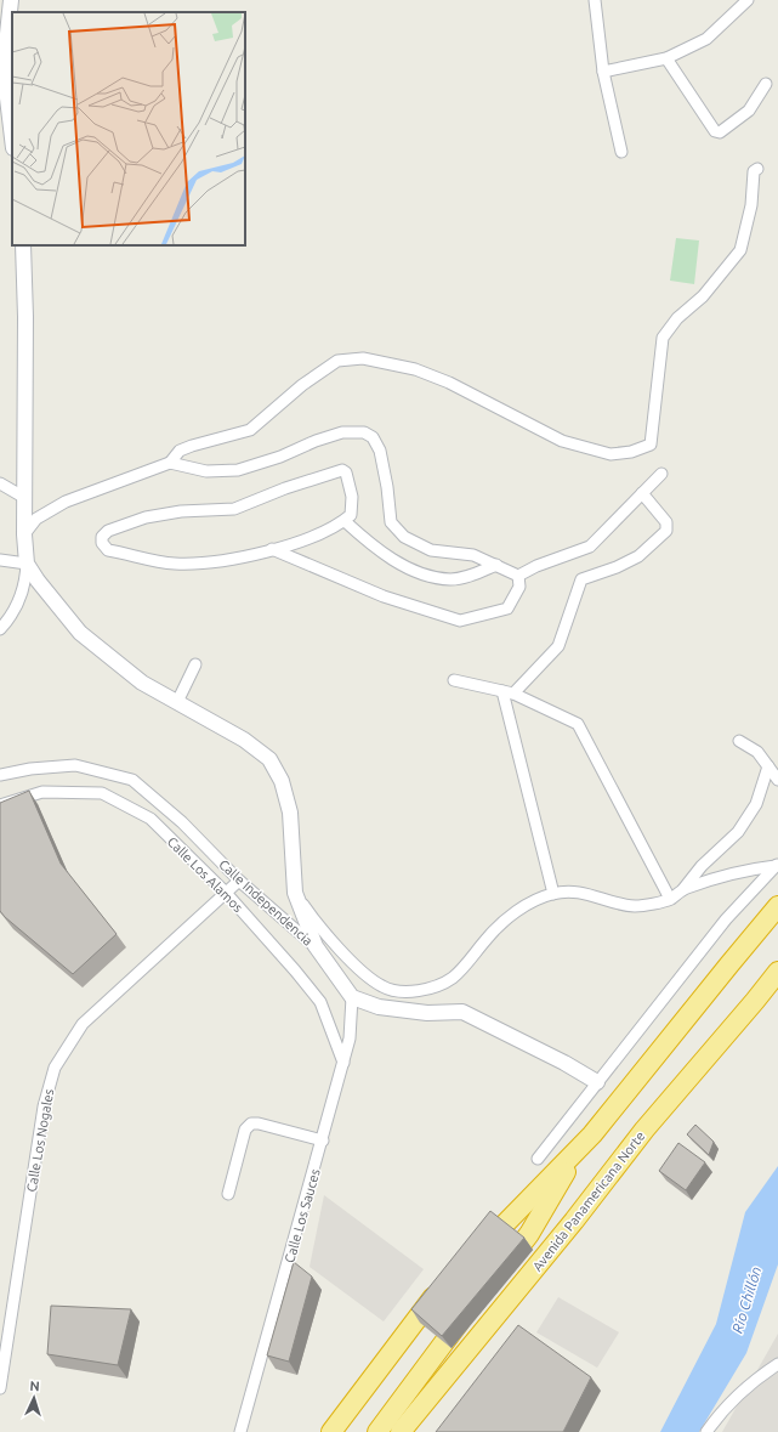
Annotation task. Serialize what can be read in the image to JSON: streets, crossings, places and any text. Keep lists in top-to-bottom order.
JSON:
{
  "streets": {
    "highway": ["Avenida Panamericana Norte"],
    "street": [
      "Calle Los Alamos",
      "Calle Independencia",
      "Calle Los Nogales",
      "Calle Los Sauces"
    ]
  },
  "crossings": [
    ["Calle Los Alamos", "Calle Los Nogales"],
    ["Calle Los Alamos", "Calle Los Sauces"],
    ["Calle Independencia", "Calle Los Nogales"],
    ["Calle Independencia", "Calle Los Sauces"]
  ],
  "water": ["Río Chillón"],
  "north": "top"
}
